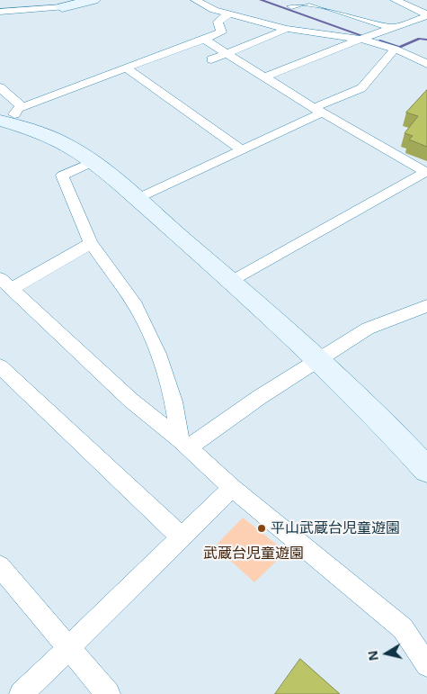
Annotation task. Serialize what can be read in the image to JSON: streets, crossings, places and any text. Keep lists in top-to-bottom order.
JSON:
{
  "parks": ["武蔵台児童遊園"],
  "places": ["平山武蔵台児童遊園"],
  "north": "left"
}
